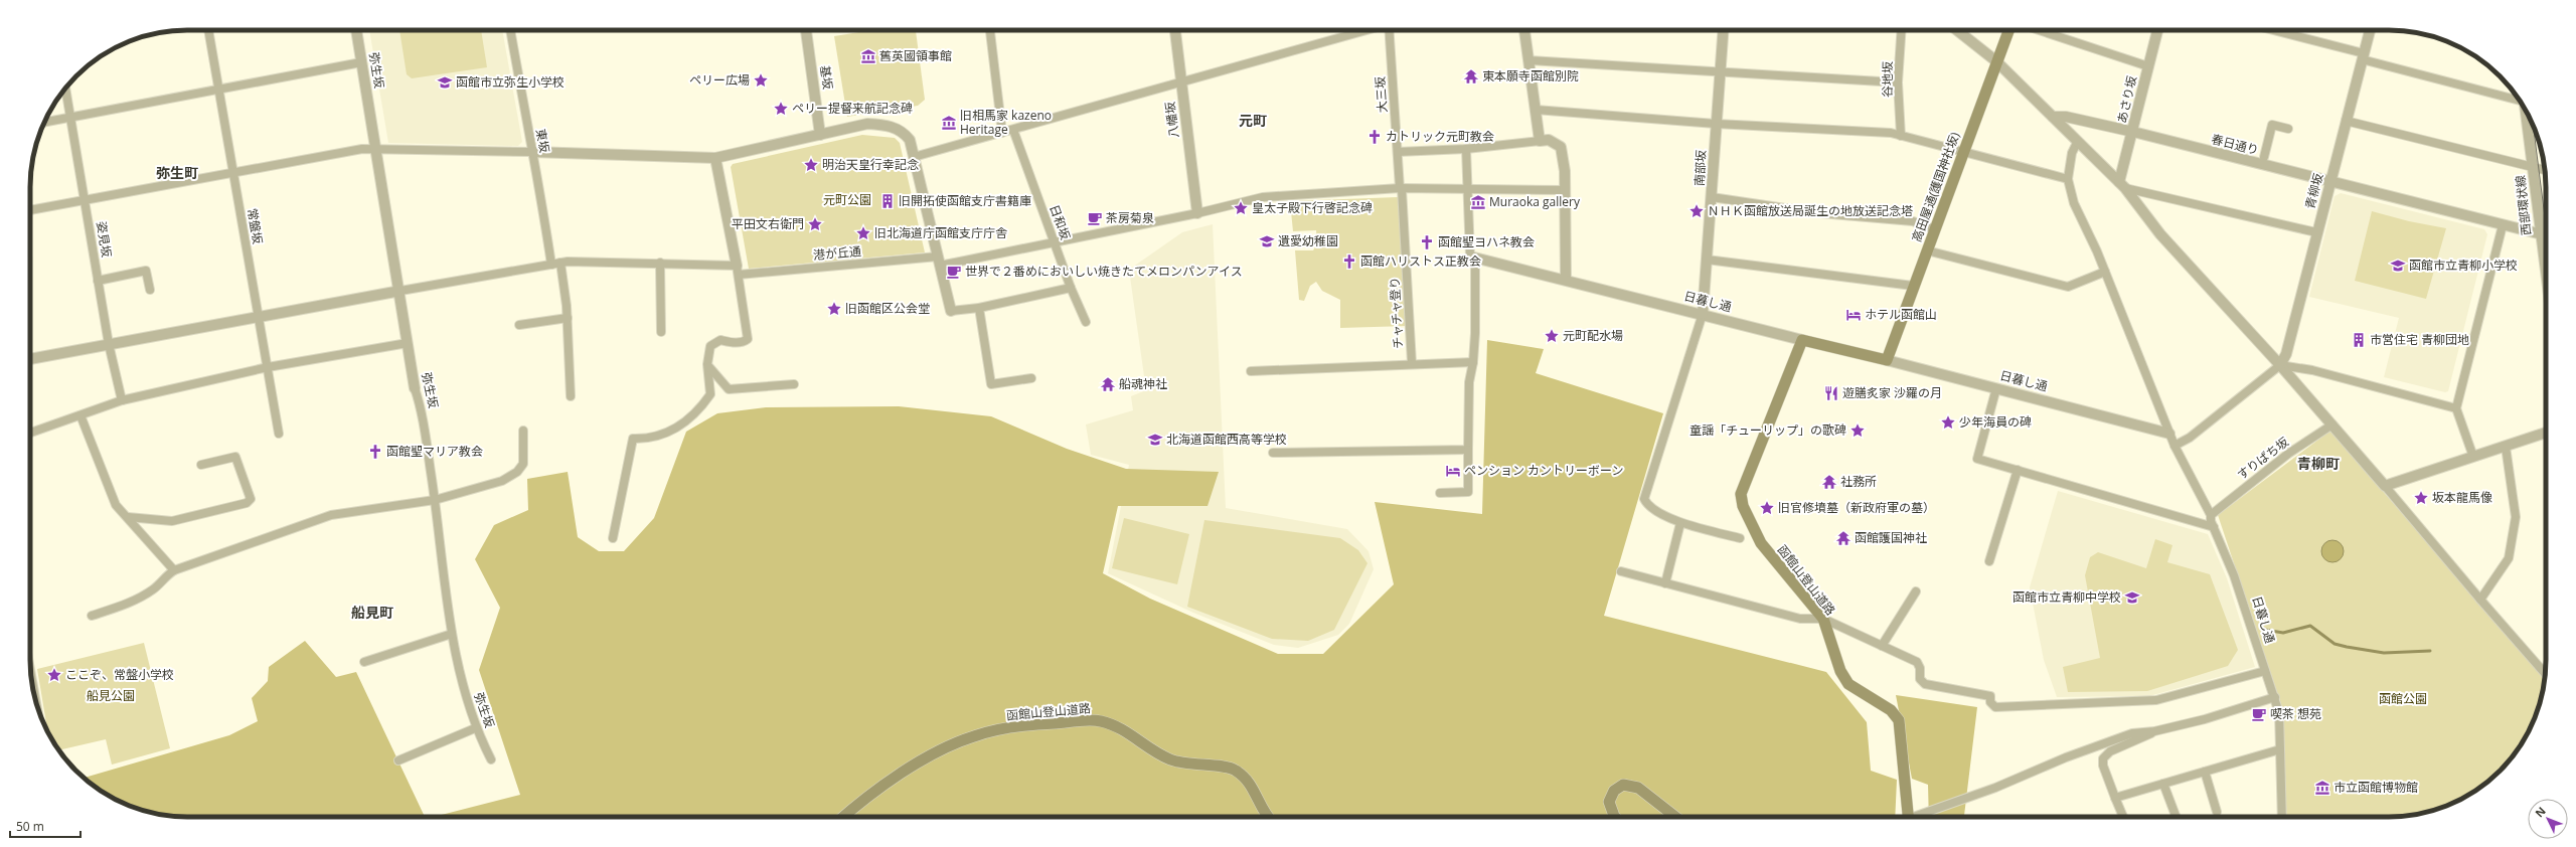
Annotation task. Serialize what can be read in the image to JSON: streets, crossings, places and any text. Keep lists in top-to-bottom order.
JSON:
{
  "streets": {
    "main road": ["高田屋通(護国神社坂)", "日暮し通", "函館山登山道路"],
    "street": [
      "弥生坂",
      "基坂",
      "谷地坂",
      "大三坂",
      "あさり坂",
      "八幡坂",
      "東坂",
      "春日通り",
      "南部坂",
      "青柳坂",
      "西部環状線",
      "日和坂",
      "常盤坂",
      "姿見坂",
      "港が丘通",
      "チャチャ登り",
      "すりばち坂"
    ]
  },
  "crossings": [
    ["弥生坂", "港が丘通"],
    ["大三坂", "港が丘通"],
    ["大三坂", "チャチャ登り"],
    ["あさり坂", "春日通り"],
    ["八幡坂", "港が丘通"],
    ["東坂", "港が丘通"],
    ["春日通り", "青柳坂"],
    ["春日通り", "西部環状線"],
    ["南部坂", "日暮し通"],
    ["高田屋通(護国神社坂)", "日暮し通"],
    ["日和坂", "港が丘通"],
    ["港が丘通", "チャチャ登り"],
    ["日暮し通", "すりばち坂"],
    ["日暮し通", "函館山登山道路"]
  ],
  "districts": [
    "元町",
    "弥生町",
    "青柳町",
    "船見町"
  ],
  "parks": ["元町公園", "船見公園", "函館公園"],
  "places": {
    "museum": [
      "舊英國領事館",
      "旧相馬家 kazeno Heritage",
      "Muraoka gallery",
      "市立函館博物館"
    ],
    "temple": [
      "東本願寺函館別院",
      "船魂神社",
      "社務所",
      "函館護国神社"
    ],
    "place": [
      "ペリー広場",
      "ペリー提督来航記念碑",
      "明治天皇行幸記念",
      "皇太子殿下行啓記念碑",
      "ＮＨＫ函館放送局誕生の地放送記念塔",
      "平田文右衛門",
      "旧北海道庁函館支庁庁舎",
      "旧函館区公会堂",
      "元町配水場",
      "少年海員の碑",
      "童謡「チューリップ」の歌碑",
      "坂本龍馬像",
      "旧官修墳墓（新政府軍の墓）",
      "ここぞ、常盤小学校"
    ],
    "school or university": [
      "函館市立弥生小学校",
      "遺愛幼稚園",
      "函館市立青柳小学校",
      "北海道函館西高等学校",
      "函館市立青柳中学校"
    ],
    "church": [
      "カトリック元町教会",
      "函館聖ヨハネ教会",
      "函館ハリストス正教会",
      "函館聖マリア教会"
    ],
    "building": ["旧開拓使函館支庁書籍庫", "市営住宅 青柳団地"],
    "cafe": ["茶房菊泉", "世界で２番めにおいしい焼きたてメロンパンアイス", "喫茶 想苑"],
    "hotel": ["ホテル函館山", "ペンション カントリーボーン"],
    "restaurant": ["遊膳炙家 沙羅の月"]
  },
  "scale_bar": "50 m",
  "north": "top left"
}
